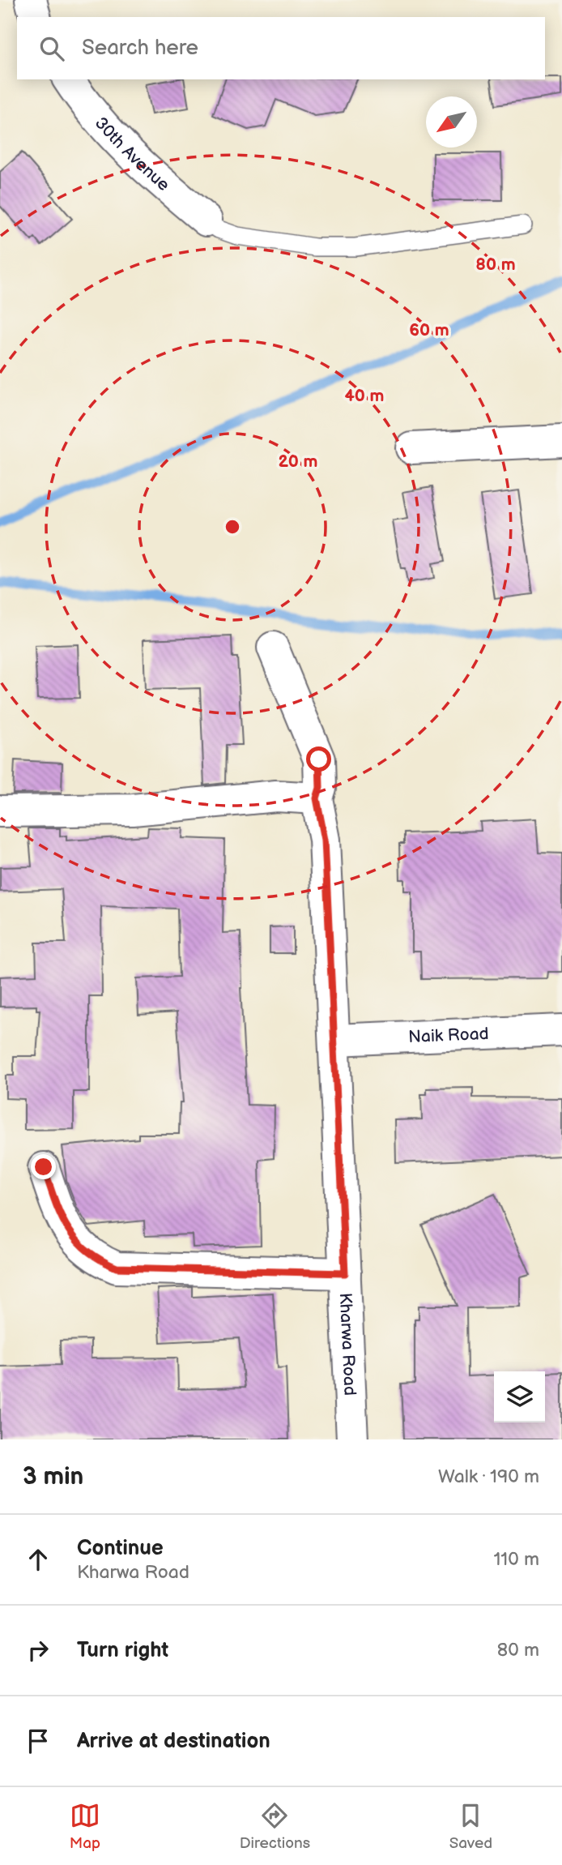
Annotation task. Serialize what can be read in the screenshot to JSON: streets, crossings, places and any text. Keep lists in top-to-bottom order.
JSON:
{
  "streets": {
    "street": ["30th Avenue", "Naik Road", "Kharwa Road"]
  },
  "crossings": [
    ["Naik Road", "Kharwa Road"]
  ],
  "north": "bottom left",
  "page": {
    "search": "Search here",
    "heading": ["3 min", "Walk · 190 m"],
    "list": [
      ["Continue", "Kharwa Road", "110 m"],
      ["Turn right", "80 m"],
      "Arrive at destination"
    ],
    "nav": ["Map", "Directions", "Saved"]
  },
  "rings": [
    "80 m",
    "60 m",
    "40 m",
    "20 m"
  ]
}
